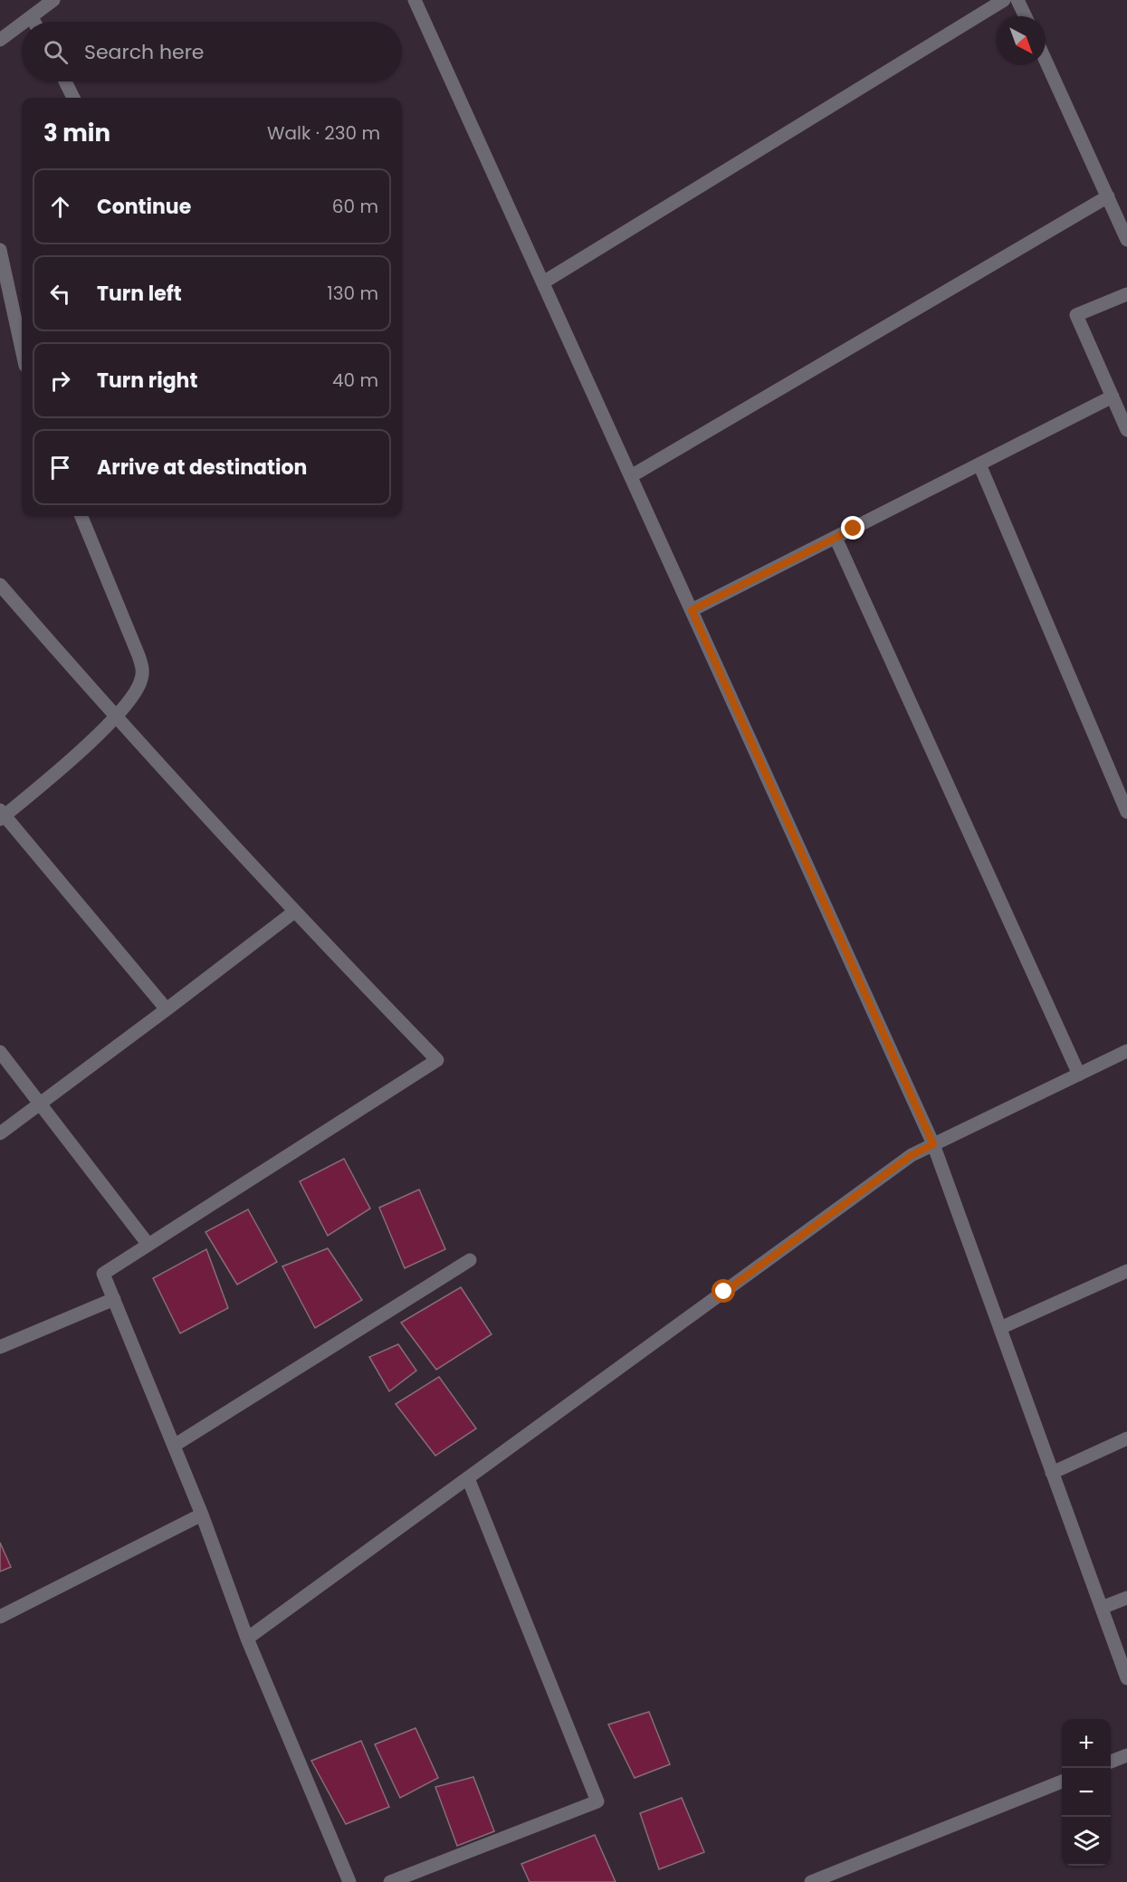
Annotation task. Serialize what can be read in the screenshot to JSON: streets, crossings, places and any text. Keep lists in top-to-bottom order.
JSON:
{
  "north": "bottom right",
  "page": {
    "search": "Search here",
    "heading": ["3 min", "Walk · 230 m"],
    "list": [
      ["Continue", "60 m"],
      ["Turn left", "130 m"],
      ["Turn right", "40 m"],
      "Arrive at destination"
    ],
    "map_buttons": ["+", "−"]
  }
}
